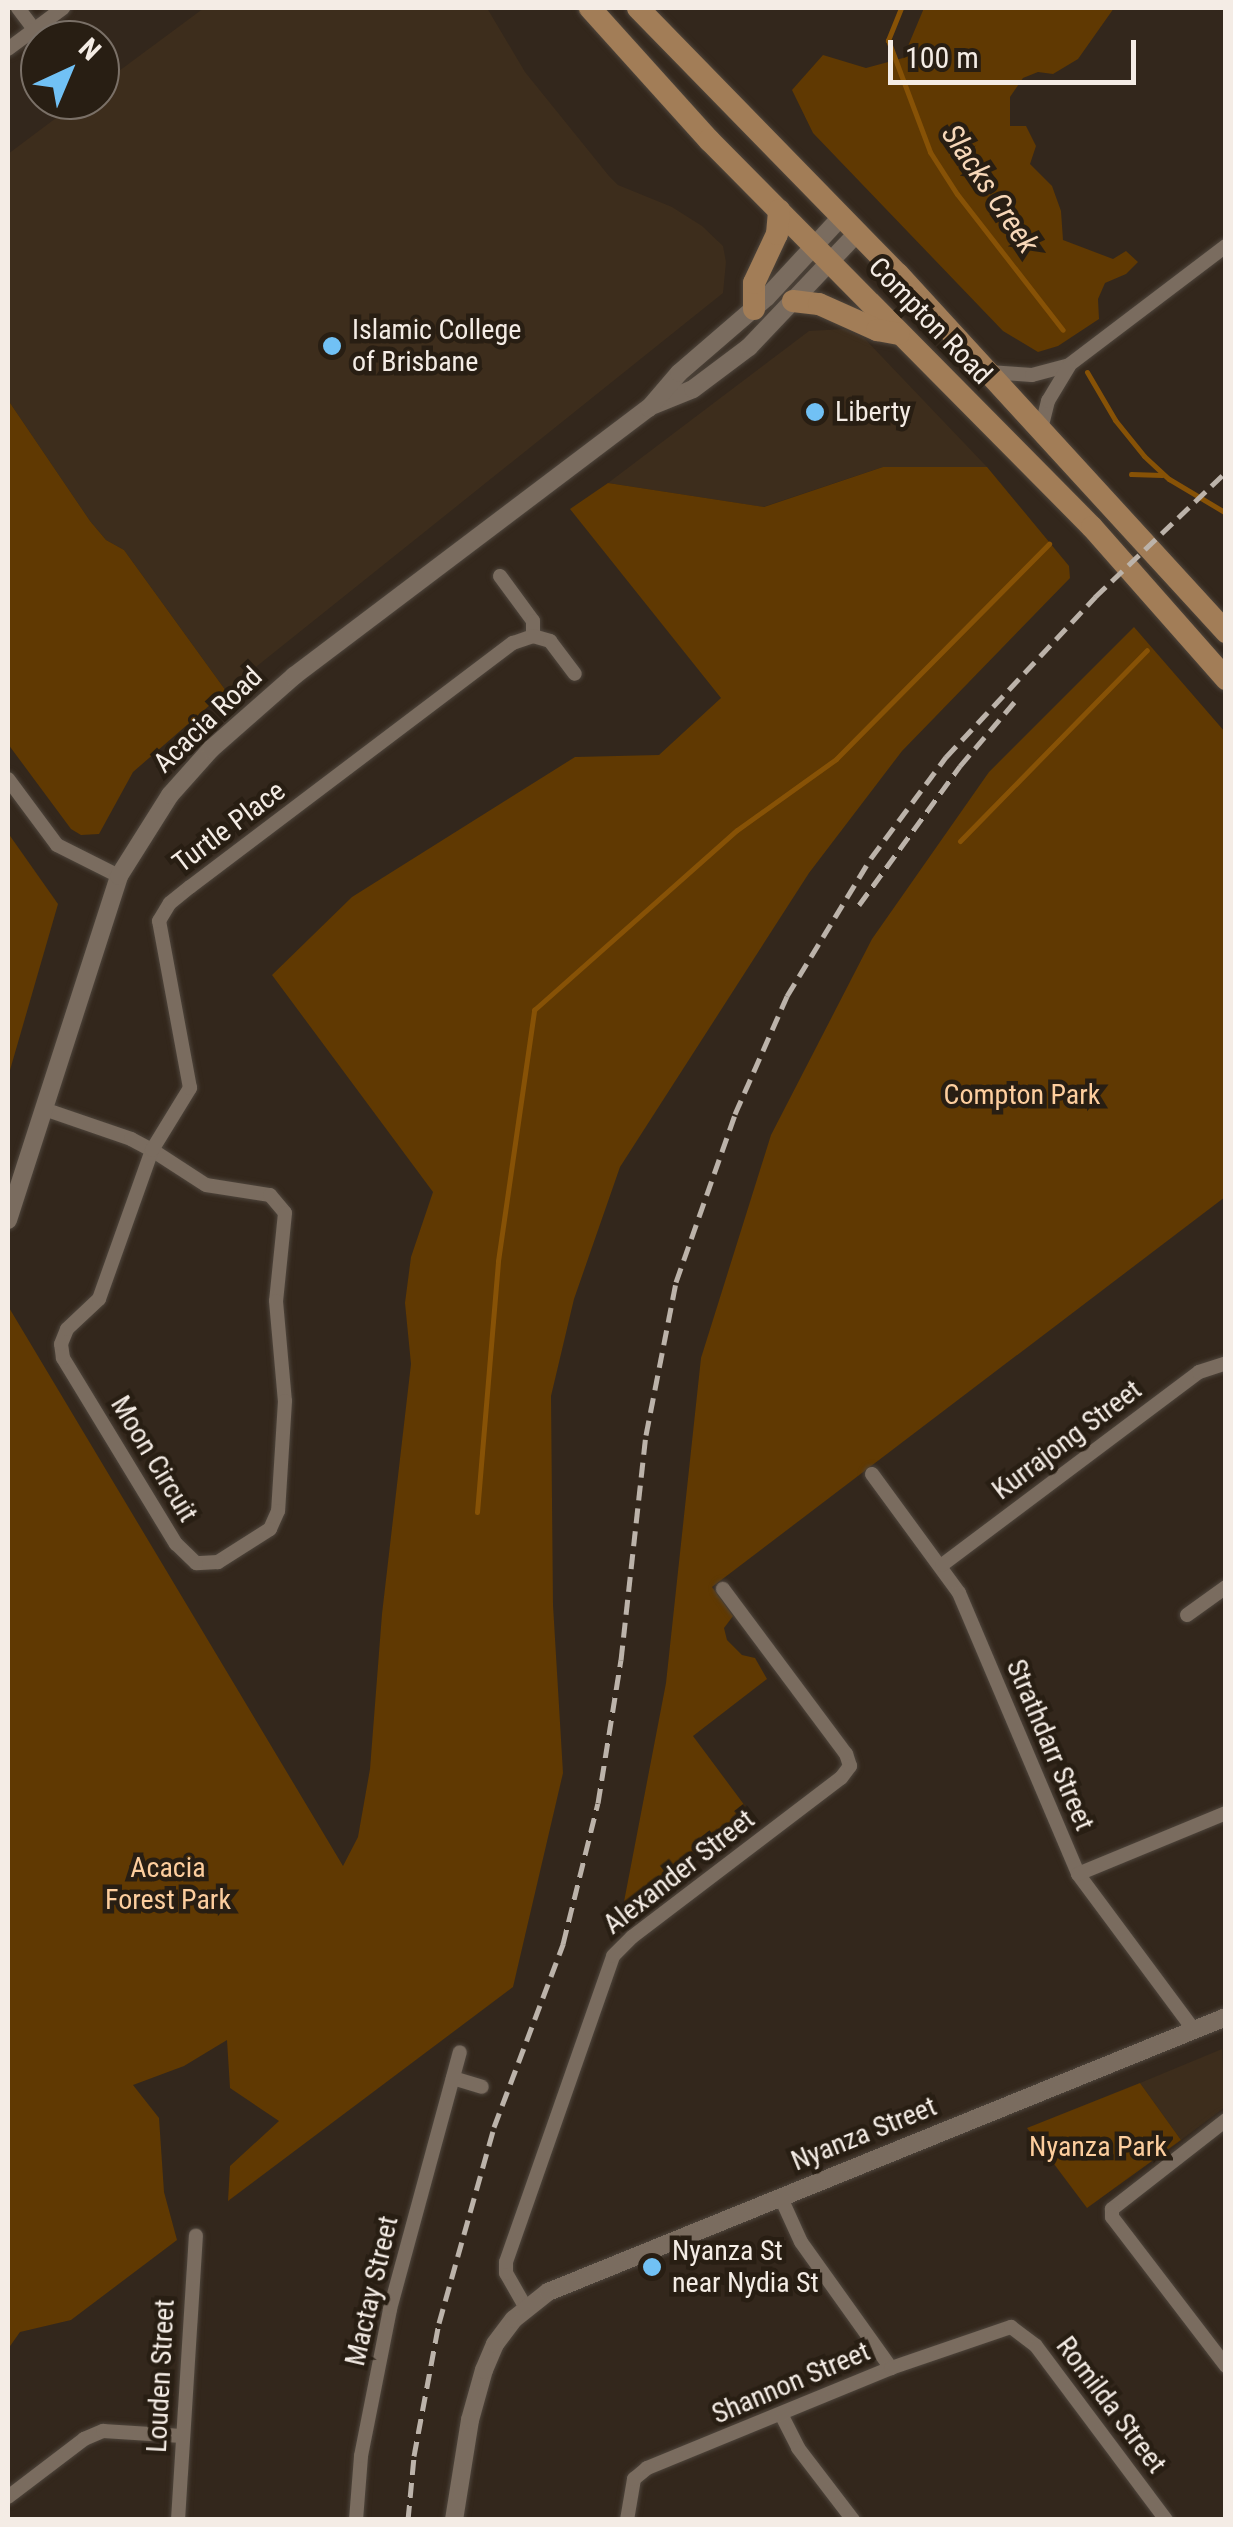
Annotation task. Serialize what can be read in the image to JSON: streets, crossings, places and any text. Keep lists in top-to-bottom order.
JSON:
{
  "streets": {
    "main road": ["Compton Road"],
    "street": [
      "Acacia Road",
      "Turtle Place",
      "Kurrajong Street",
      "Moon Circuit",
      "Strathdarr Street",
      "Alexander Street",
      "Nyanza Street",
      "Mactay Street",
      "Louden Street",
      "Shannon Street",
      "Romilda Street"
    ]
  },
  "crossings": [
    ["Compton Road", "Acacia Road"],
    ["Acacia Road", "Moon Circuit"],
    ["Turtle Place", "Moon Circuit"],
    ["Kurrajong Street", "Strathdarr Street"],
    ["Strathdarr Street", "Nyanza Street"],
    ["Alexander Street", "Nyanza Street"],
    ["Shannon Street", "Romilda Street"]
  ],
  "water": ["Slacks Creek"],
  "parks": ["Compton Park", "Acacia Forest Park", "Nyanza Park"],
  "places": ["Islamic College of Brisbane", "Liberty", "Nyanza St near Nydia St"],
  "scale_bar": "100 m",
  "north": "top right"
}
